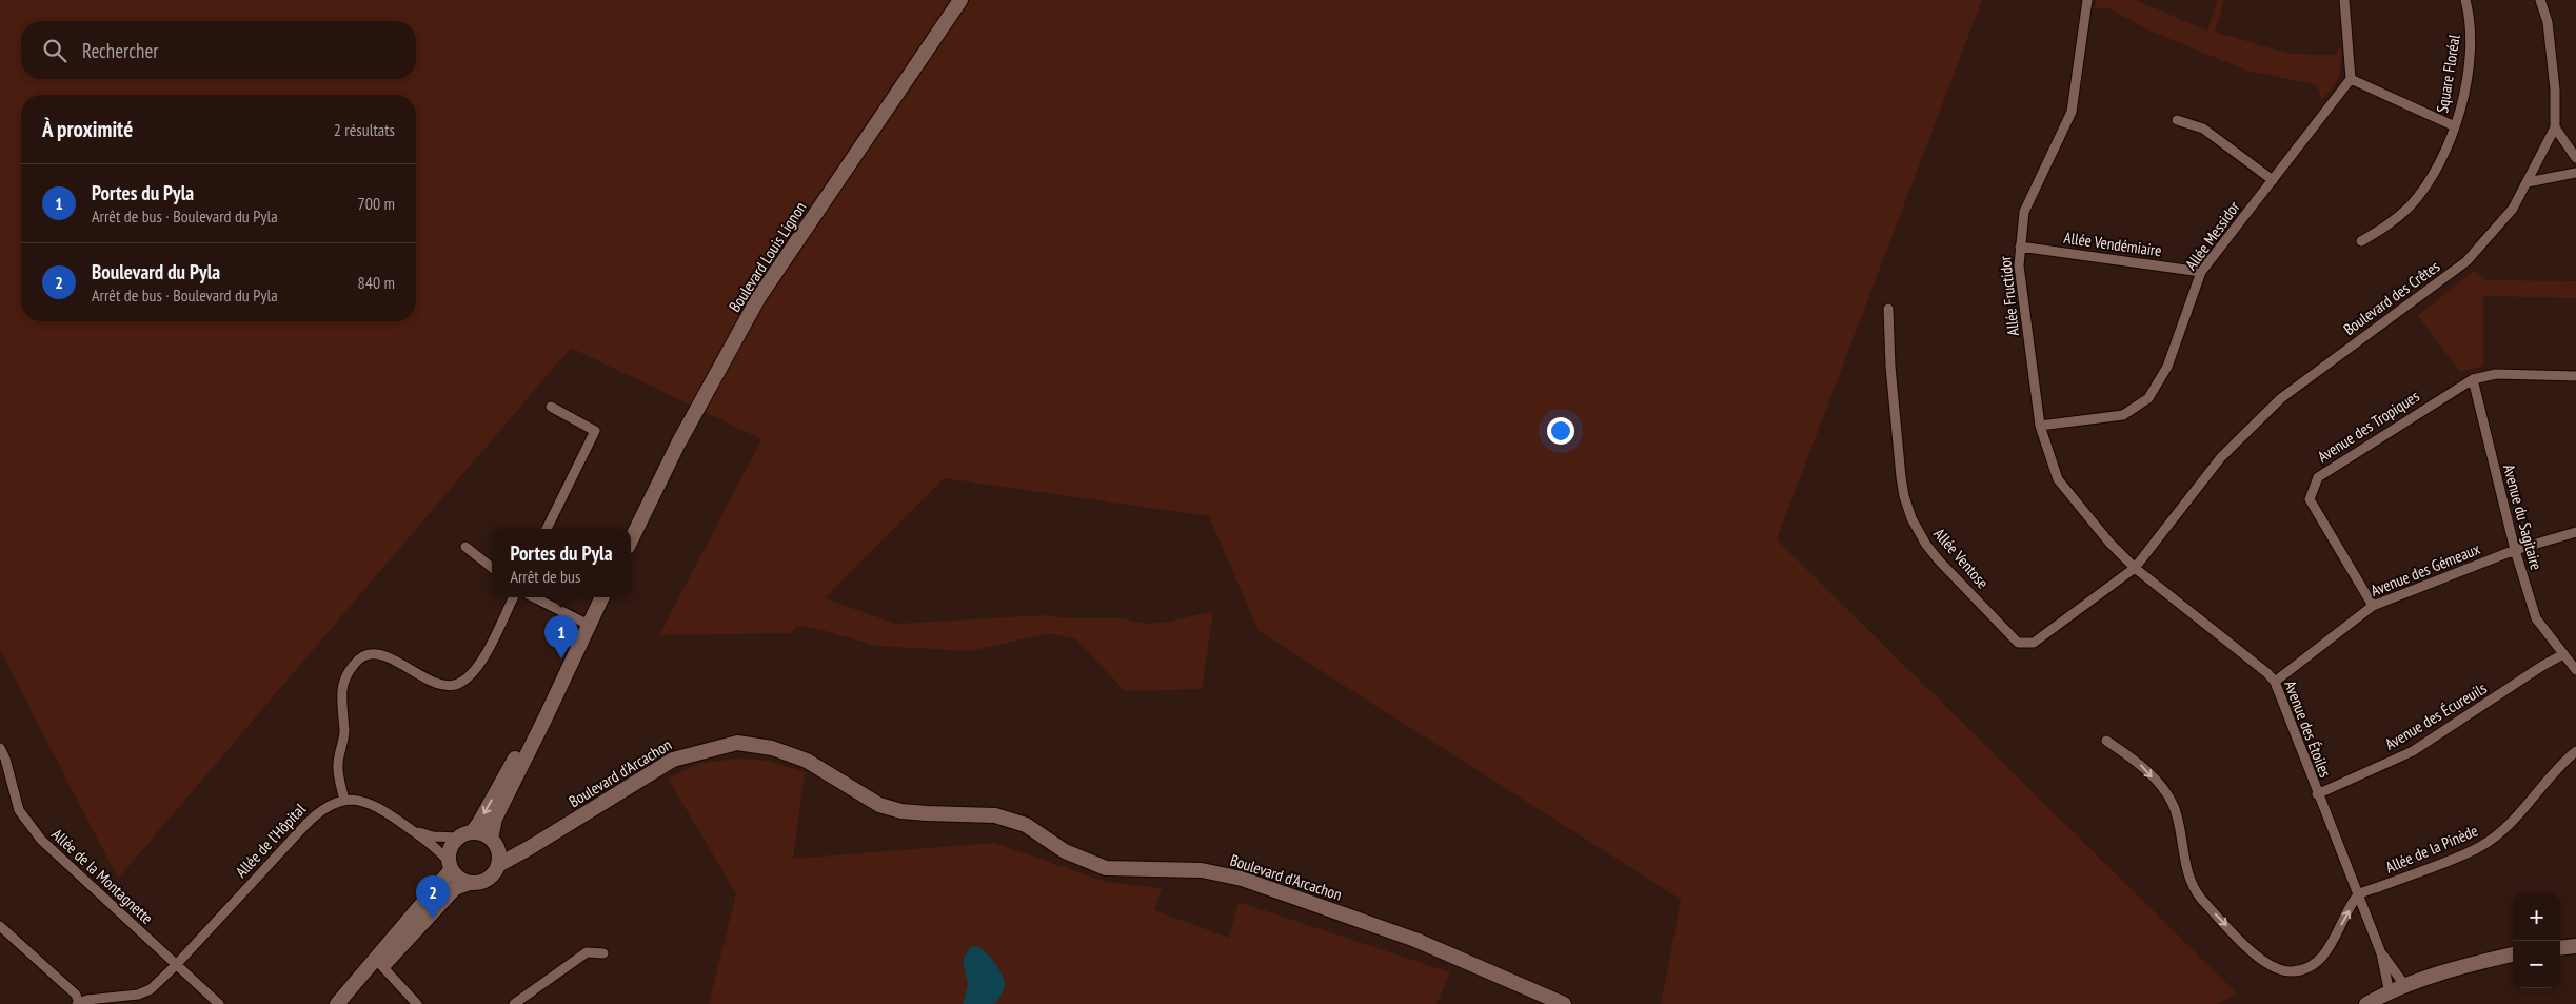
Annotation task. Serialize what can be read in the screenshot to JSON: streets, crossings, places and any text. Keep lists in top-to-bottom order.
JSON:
{
  "streets": {
    "main road": ["Boulevard Louis Lignon", "Boulevard d'Arcachon"],
    "street": [
      "Square Floréal",
      "Allée Messidor",
      "Allée Vendémiaire",
      "Allée Fructidor",
      "Boulevard des Crêtes",
      "Avenue des Tropiques",
      "Avenue du Sagitaire",
      "Allée Ventose",
      "Avenue des Gémeaux",
      "Avenue des Écureuils",
      "Avenue des Étoiles",
      "Allée de l’Hôpital",
      "Allée de la Pinède",
      "Allée de la Montagnette"
    ]
  },
  "crossings": [
    ["Allée Messidor", "Allée Vendémiaire"],
    ["Allée Messidor", "Allée Fructidor"],
    ["Allée Vendémiaire", "Allée Fructidor"],
    ["Allée Fructidor", "Boulevard des Crêtes"],
    ["Allée Fructidor", "Allée Ventose"],
    ["Allée Fructidor", "Avenue des Étoiles"],
    ["Boulevard des Crêtes", "Allée Ventose"],
    ["Boulevard des Crêtes", "Avenue des Étoiles"],
    ["Avenue des Tropiques", "Avenue du Sagitaire"],
    ["Avenue des Tropiques", "Avenue des Gémeaux"],
    ["Avenue du Sagitaire", "Avenue des Gémeaux"],
    ["Avenue du Sagitaire", "Avenue des Écureuils"],
    ["Allée Ventose", "Avenue des Étoiles"],
    ["Avenue des Gémeaux", "Avenue des Étoiles"],
    ["Avenue des Écureuils", "Avenue des Étoiles"],
    ["Avenue des Étoiles", "Allée de la Pinède"],
    ["Boulevard d'Arcachon", "Allée de l’Hôpital"],
    ["Allée de l’Hôpital", "Allée de la Montagnette"]
  ],
  "page": {
    "search": "Rechercher",
    "heading": ["À proximité", "2 résultats"],
    "list": [
      {
        "mark": "1",
        "name": "Portes du Pyla",
        "note": "Arrêt de bus · Boulevard du Pyla",
        "value": "700 m"
      },
      {
        "mark": "2",
        "name": "Boulevard du Pyla",
        "note": "Arrêt de bus · Boulevard du Pyla",
        "value": "840 m"
      }
    ],
    "popup": ["Portes du Pyla", "Arrêt de bus"],
    "pins": ["1", "2"],
    "map_buttons": ["+", "−"]
  }
}
